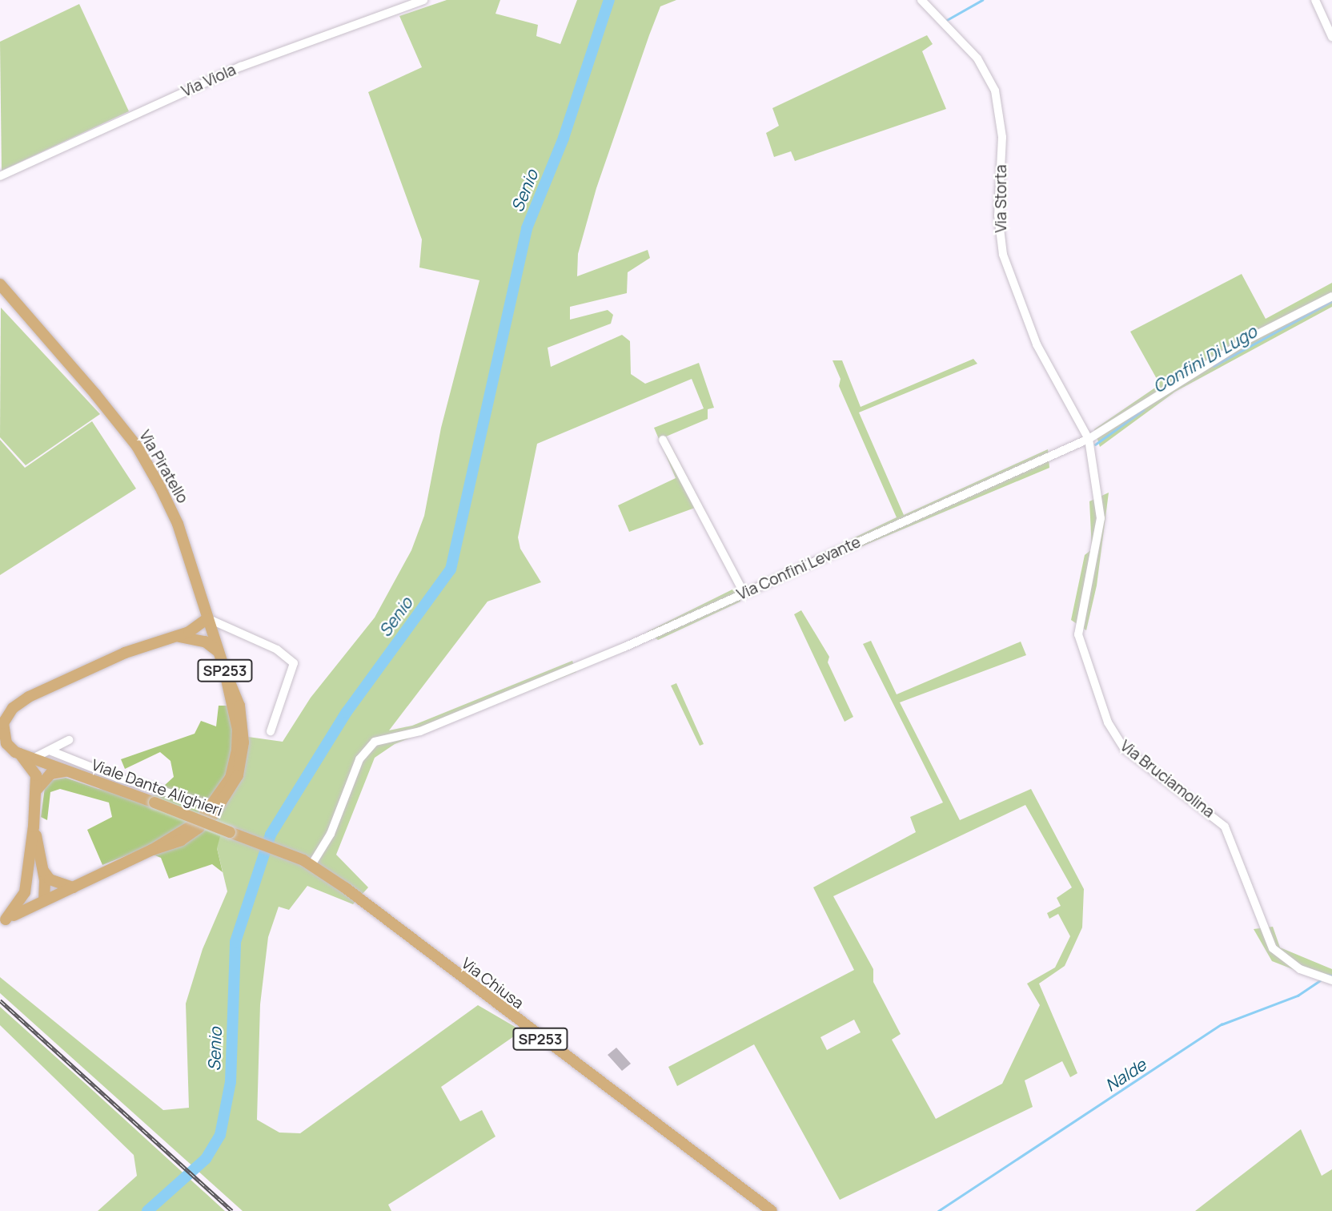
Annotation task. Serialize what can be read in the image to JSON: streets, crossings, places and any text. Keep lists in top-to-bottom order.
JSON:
{
  "streets": {
    "main road": [
      "Via Piratello",
      "SP253",
      "Viale Dante Alighieri",
      "Via Chiusa"
    ],
    "street": [
      "Via Viola",
      "Via Storta",
      "Via Confini Levante",
      "Via Bruciamolina"
    ]
  },
  "crossings": [
    ["Via Storta", "Via Confini Levante"],
    ["Via Storta", "Via Bruciamolina"],
    ["Via Piratello", "SP253"],
    ["Via Confini Levante", "Via Bruciamolina"],
    ["Via Confini Levante", "Viale Dante Alighieri"],
    ["Via Confini Levante", "Via Chiusa"],
    ["Viale Dante Alighieri", "Via Chiusa"]
  ],
  "water": ["Senio", "Confini Di Lugo", "Nalde"]
}
